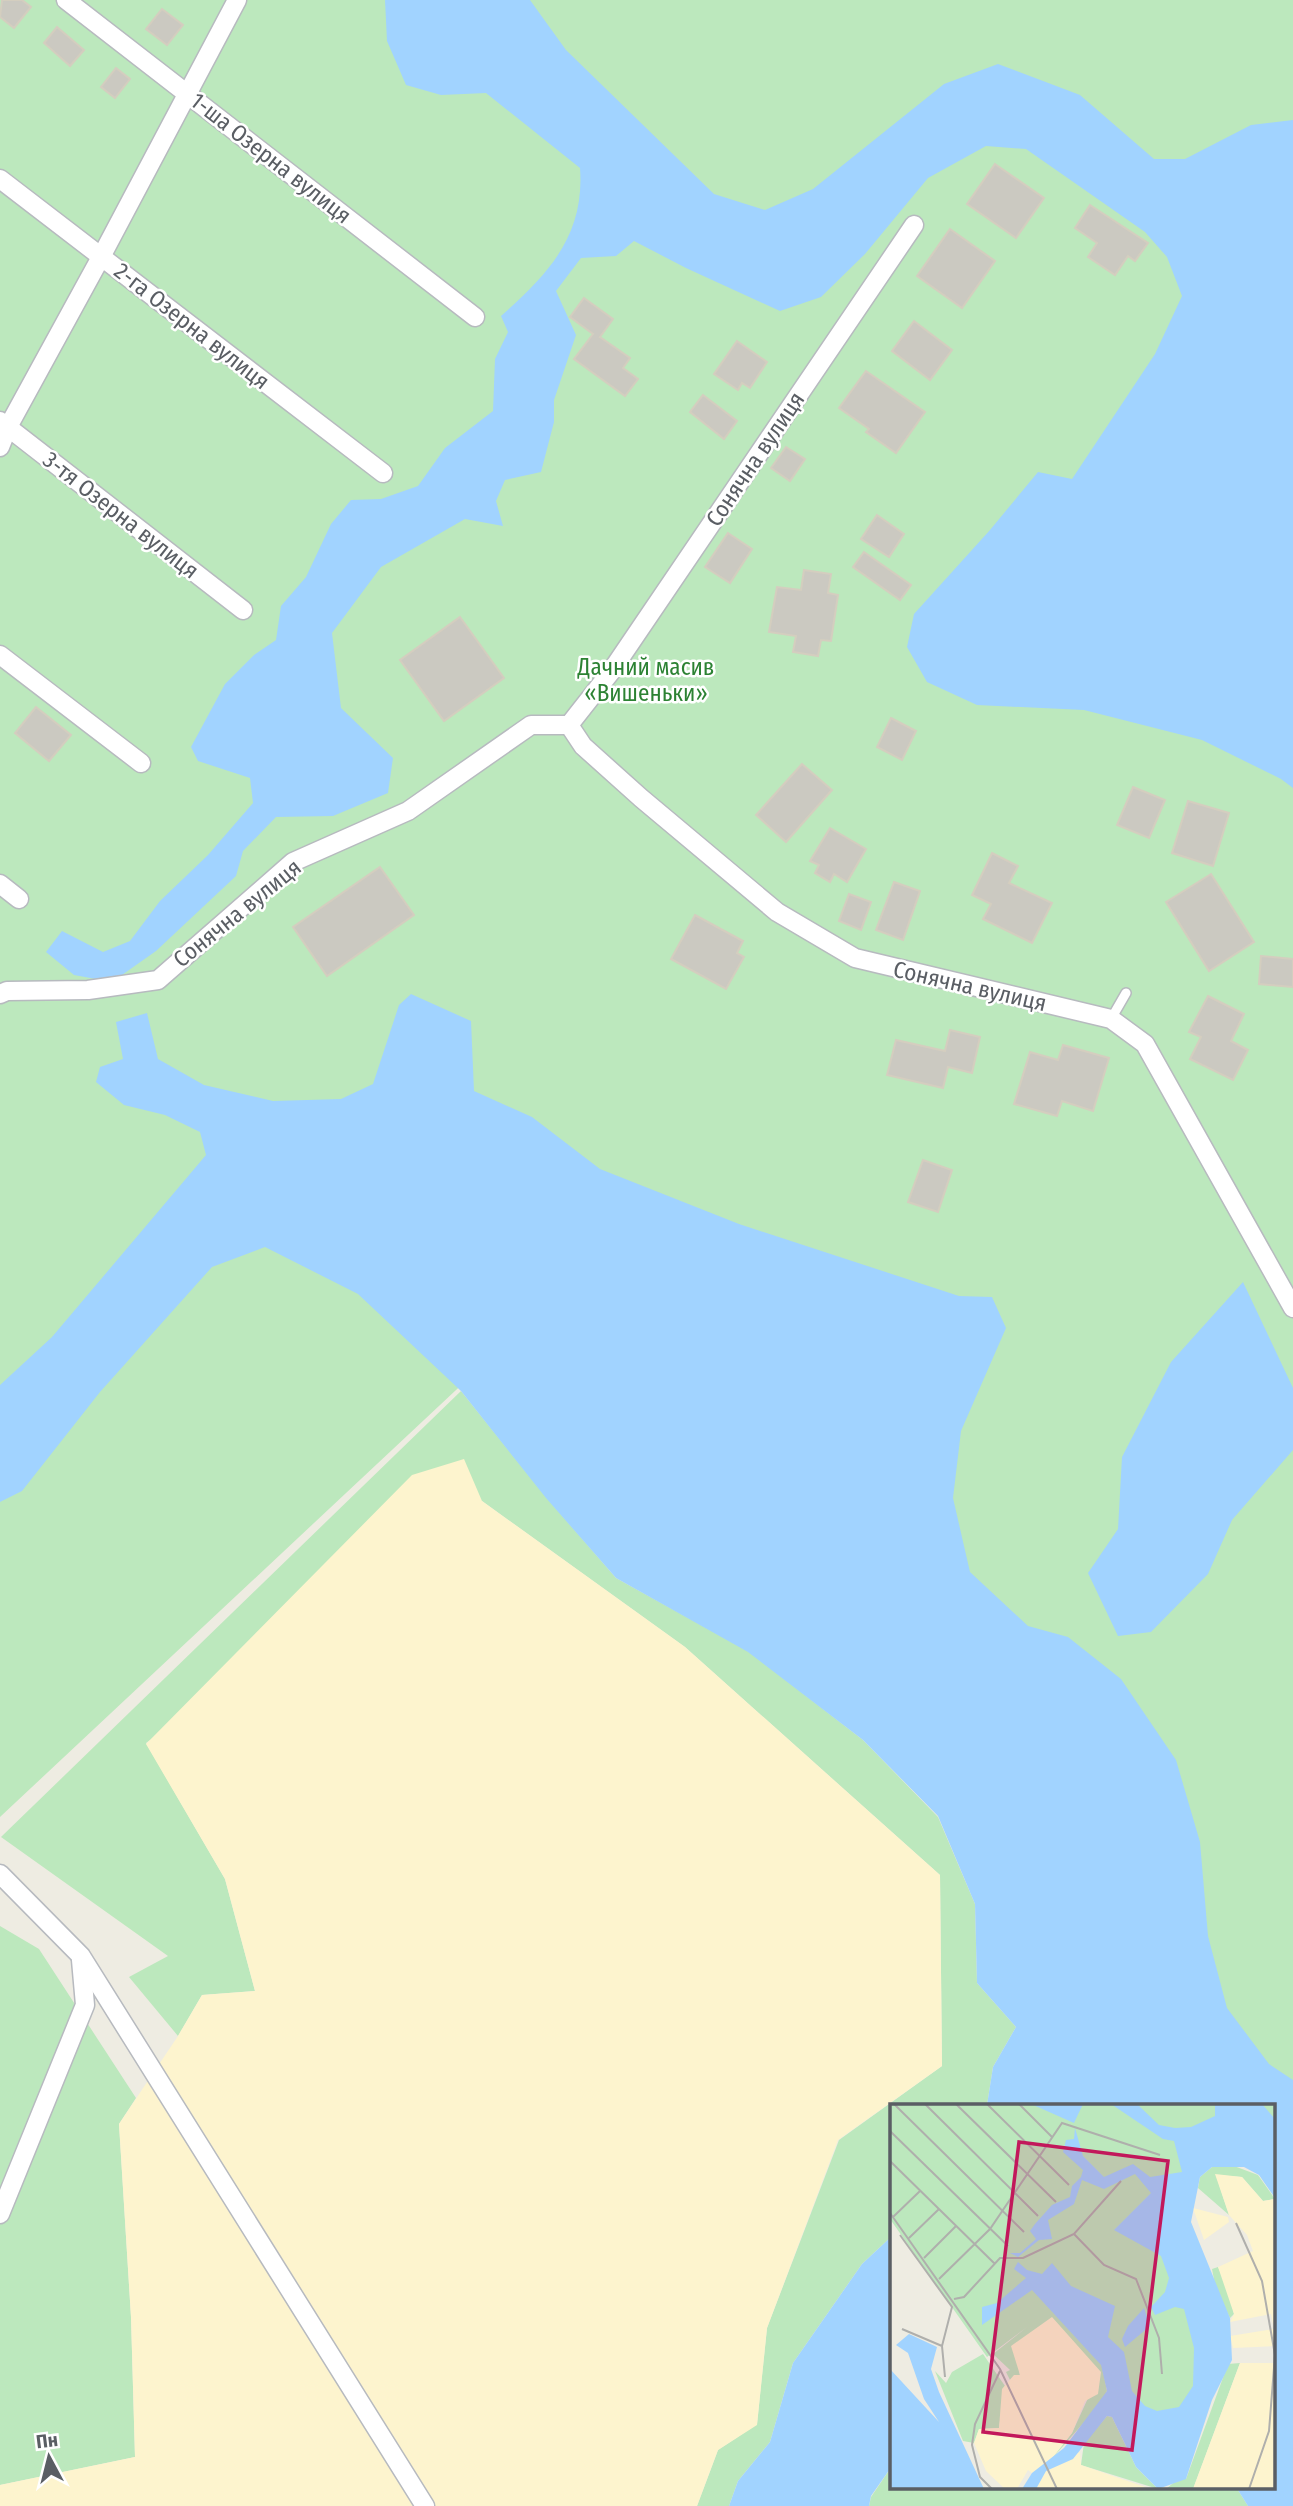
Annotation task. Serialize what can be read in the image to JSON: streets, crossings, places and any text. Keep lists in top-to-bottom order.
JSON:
{
  "streets": {
    "street": [
      "1-ша Озерна вулиця",
      "2-га Озерна вулиця",
      "Сонячна вулиця",
      "3-тя Озерна вулиця"
    ]
  },
  "parks": ["Дачний масив «Вишеньки»"],
  "north": "top"
}
